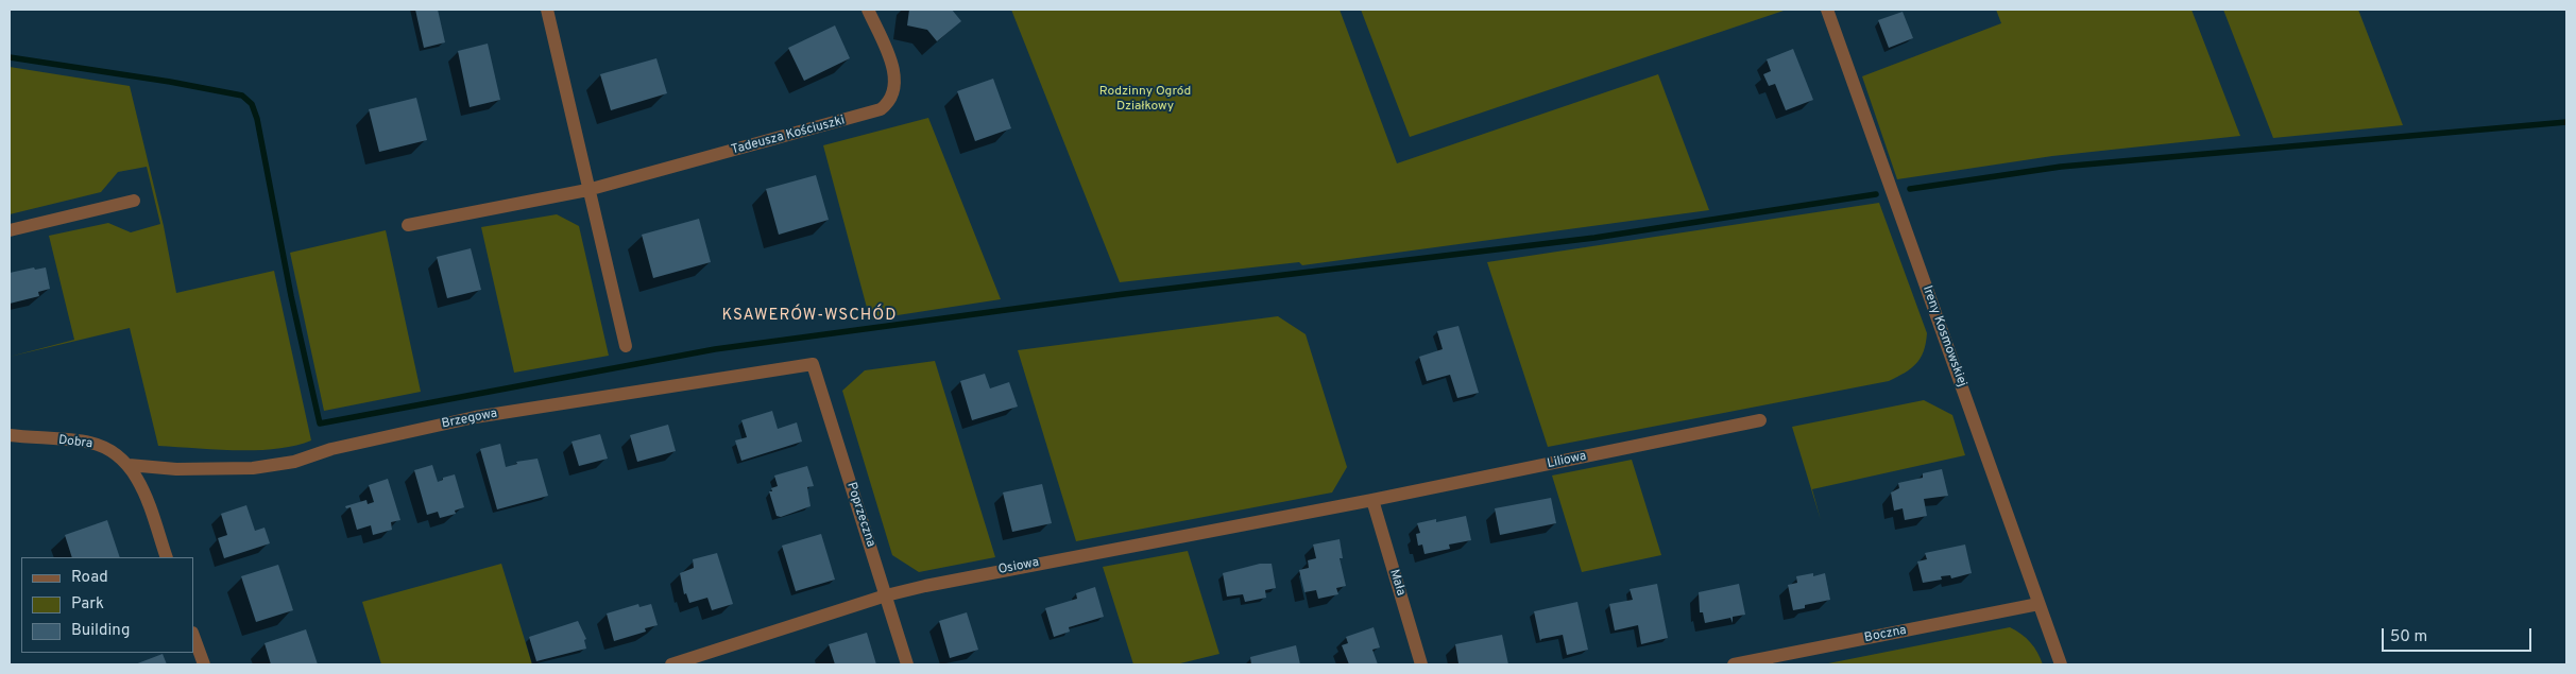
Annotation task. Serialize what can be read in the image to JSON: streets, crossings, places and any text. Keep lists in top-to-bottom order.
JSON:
{
  "streets": {
    "street": [
      "Tadeusza Kościuszki",
      "Ireny Kosmowskiej",
      "Brzegowa",
      "Dobra",
      "Liliowa",
      "Poprzeczna",
      "Osiowa",
      "Mała",
      "Boczna"
    ]
  },
  "crossings": [
    ["Ireny Kosmowskiej", "Boczna"],
    ["Brzegowa", "Dobra"],
    ["Brzegowa", "Poprzeczna"],
    ["Liliowa", "Osiowa"],
    ["Liliowa", "Mała"],
    ["Poprzeczna", "Osiowa"],
    ["Osiowa", "Mała"]
  ],
  "districts": ["KSAWERÓW-WSCHÓD"],
  "parks": ["Rodzinny Ogród Działkowy"],
  "legend": ["Road", "Park", "Building"],
  "scale_bar": "50 m"
}
